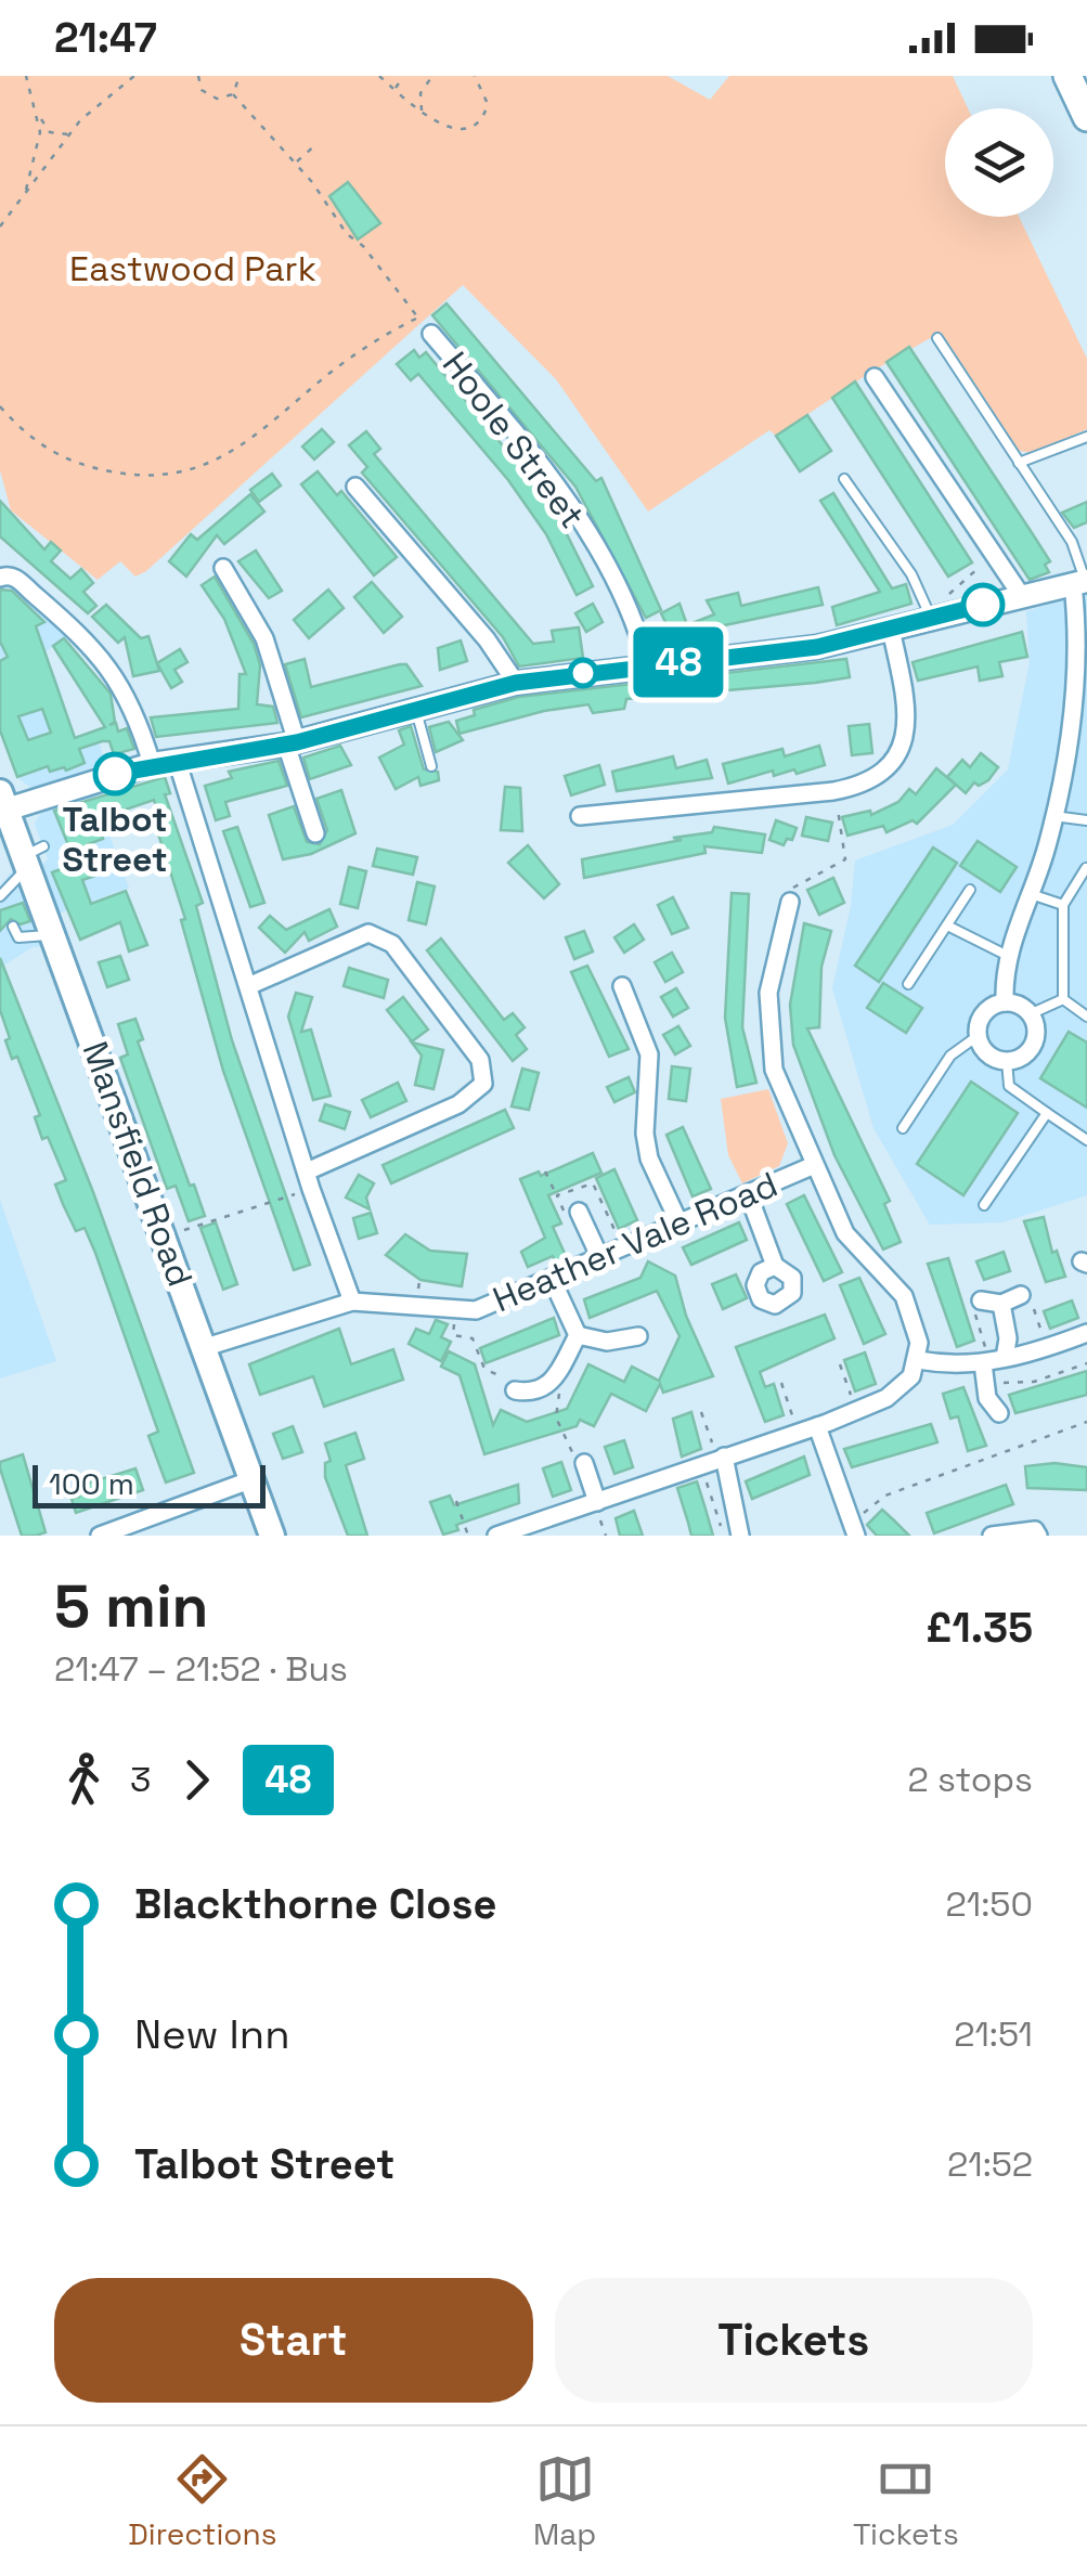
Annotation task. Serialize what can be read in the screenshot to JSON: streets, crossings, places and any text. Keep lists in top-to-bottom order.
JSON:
{
  "streets": {
    "main road": ["Mansfield Road"],
    "street": ["Hoole Street", "Heather Vale Road"]
  },
  "crossings": [
    ["Mansfield Road", "Heather Vale Road"]
  ],
  "parks": ["Eastwood Park"],
  "places": ["Talbot Street"],
  "lines": ["bus line 48"],
  "scale_bar": "100 m",
  "page": {
    "status": "21:47",
    "on_map": "48",
    "scale": "100 m",
    "heading": ["5 min", "21:47 – 21:52 · Bus", "£1.35"],
    "legs": ["3", "48", "2 stops"],
    "list": [
      {
        "name": "Blackthorne Close",
        "value": "21:50"
      },
      {
        "name": "New Inn",
        "value": "21:51"
      },
      {
        "name": "Talbot Street",
        "value": "21:52"
      }
    ],
    "buttons": ["Start", "Tickets"],
    "tabs": ["Directions", "Map", "Tickets"]
  }
}
